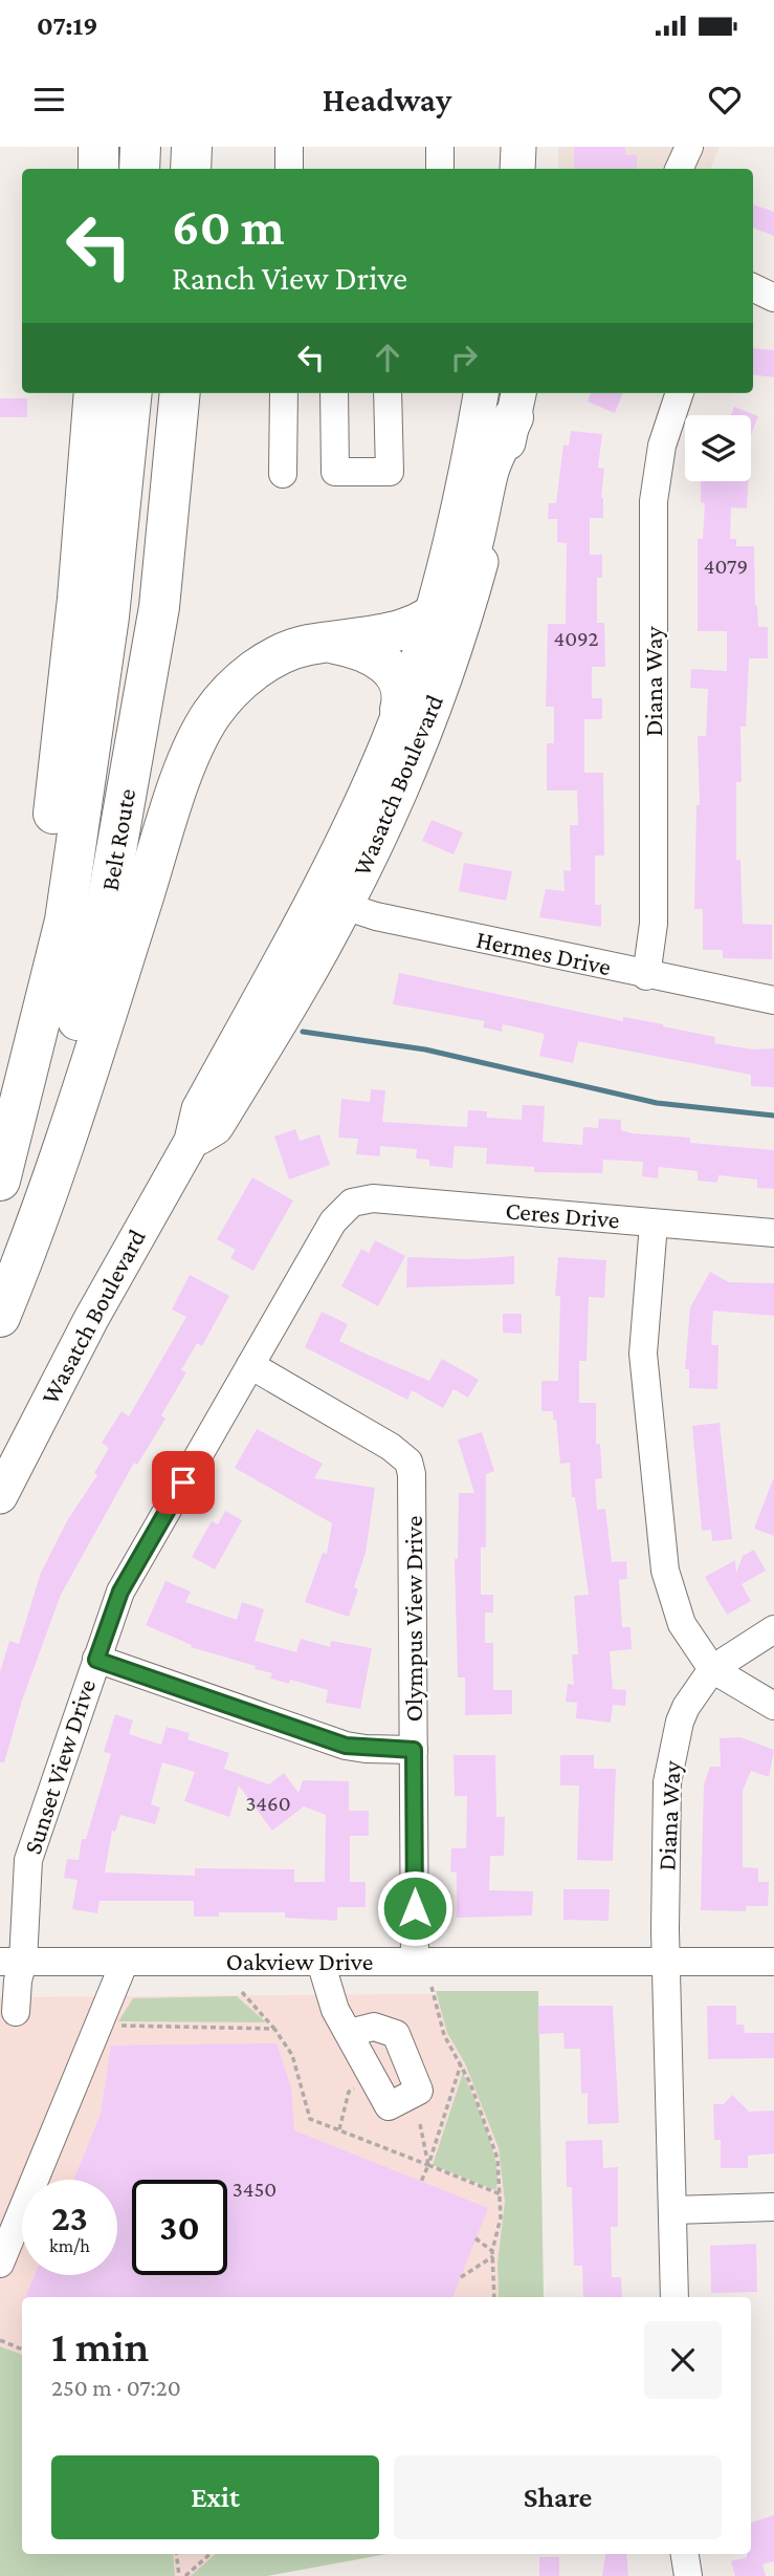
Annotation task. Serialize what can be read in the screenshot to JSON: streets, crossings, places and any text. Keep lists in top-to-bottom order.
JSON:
{
  "streets": {
    "highway": ["Belt Route"],
    "main road": ["Wasatch Boulevard"],
    "street": [
      "Diana Way",
      "Hermes Drive",
      "Ceres Drive",
      "Olympus View Drive",
      "Sunset View Drive",
      "Oakview Drive"
    ]
  },
  "crossings": [
    ["Diana Way", "Hermes Drive"],
    ["Diana Way", "Oakview Drive"],
    ["Wasatch Boulevard", "Hermes Drive"],
    ["Ceres Drive", "Sunset View Drive"],
    ["Olympus View Drive", "Sunset View Drive"],
    ["Olympus View Drive", "Oakview Drive"],
    ["Sunset View Drive", "Oakview Drive"]
  ],
  "house_numbers": [
    "4079",
    "4092",
    "3460",
    "3450"
  ],
  "page": {
    "status": "07:19",
    "header": "Headway",
    "turn": ["60 m", "Ranch View Drive"],
    "speed": "23 km/h",
    "limit": "30",
    "heading": ["1 min", "250 m · 07:20"],
    "buttons": ["Exit", "Share"]
  }
}
